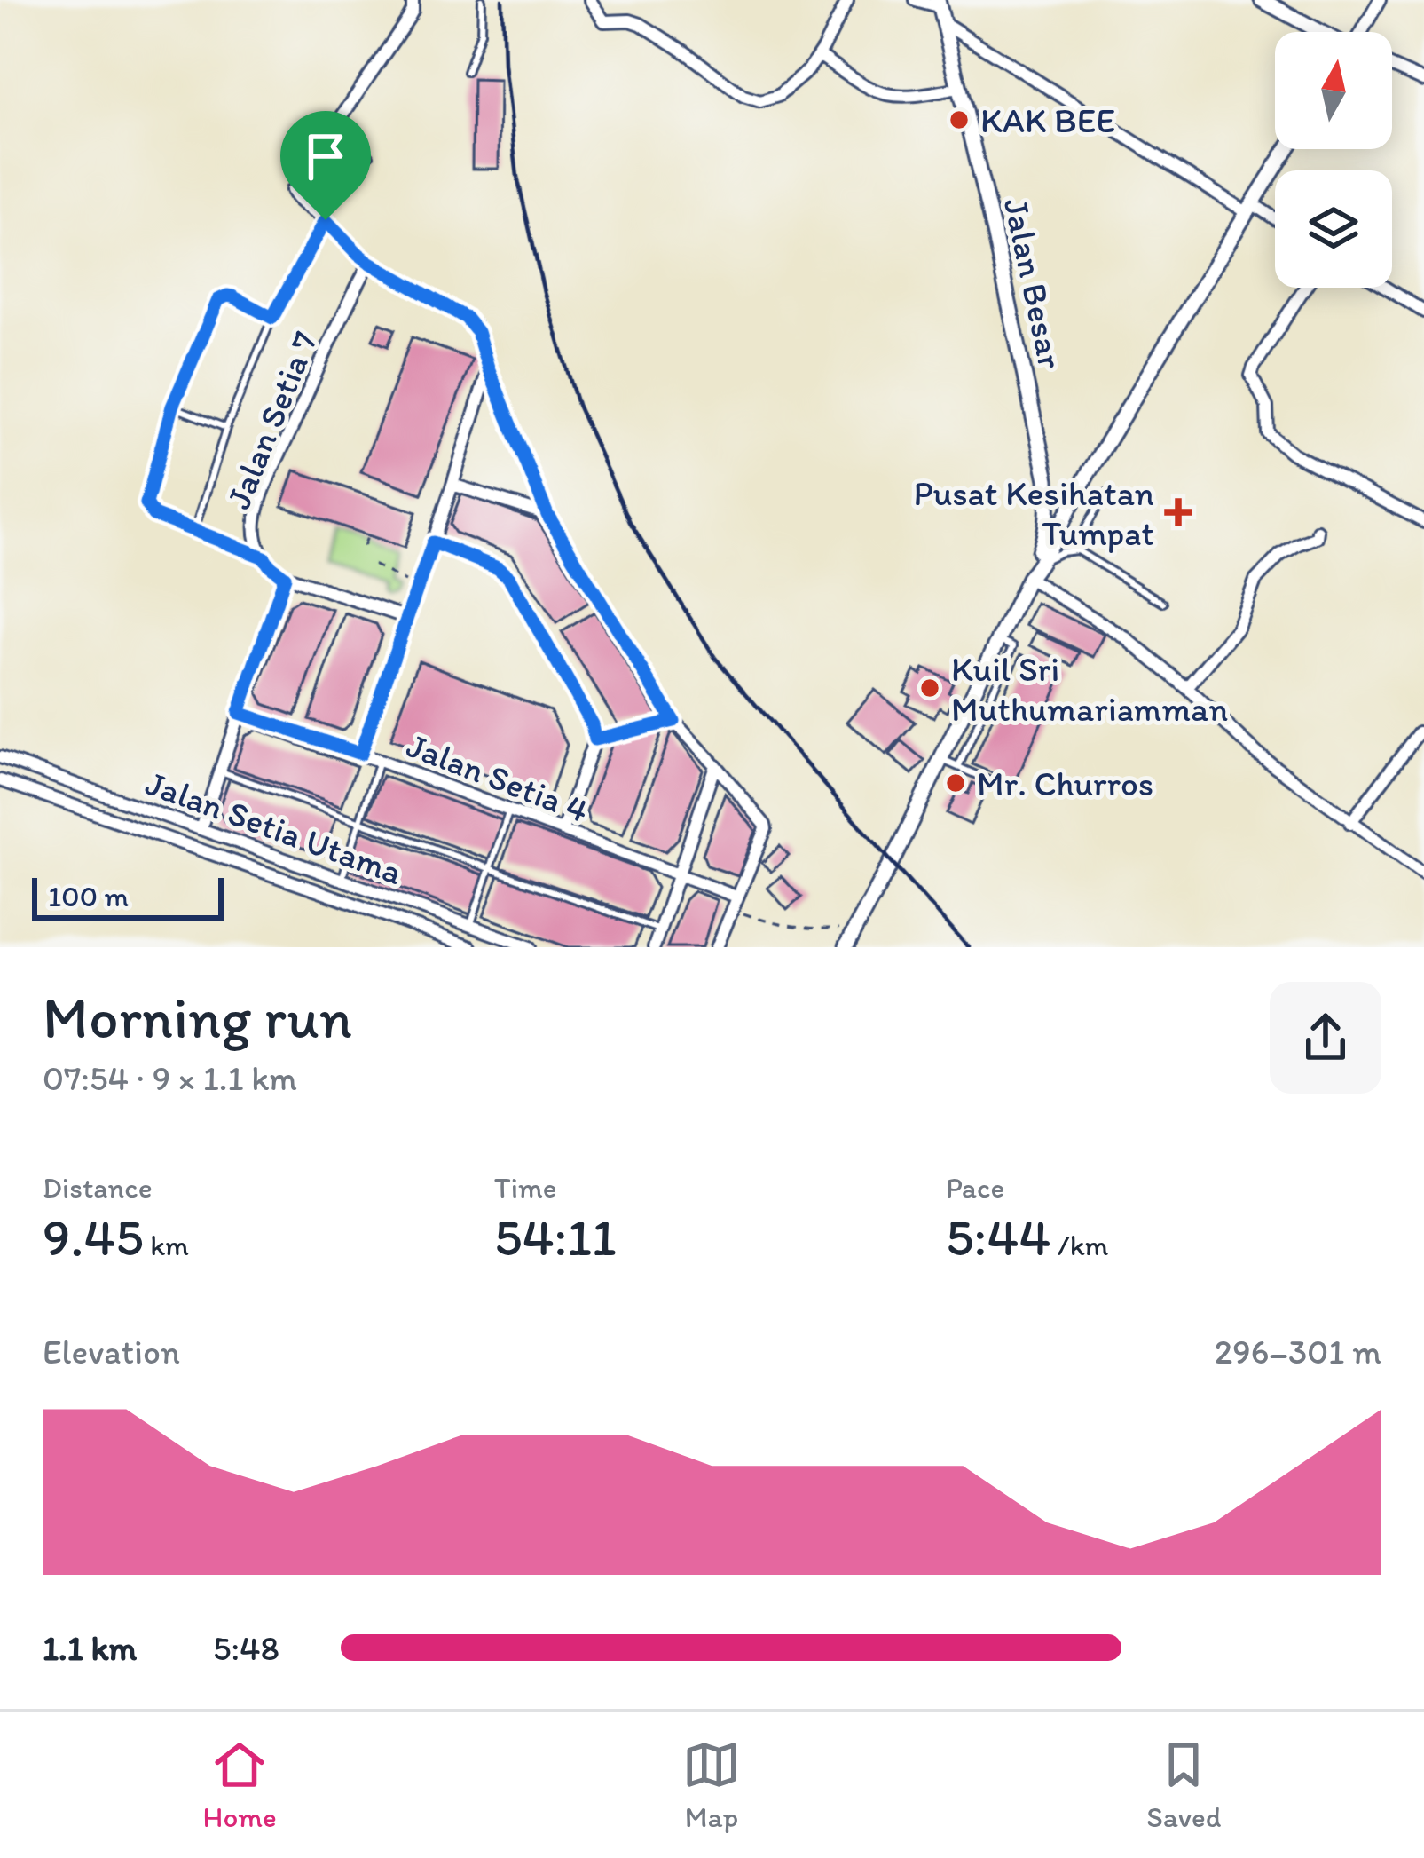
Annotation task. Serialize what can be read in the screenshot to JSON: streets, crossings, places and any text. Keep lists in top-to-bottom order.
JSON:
{
  "streets": {
    "street": [
      "Jalan Besar",
      "Jalan Setia 7",
      "Jalan Setia 4",
      "Jalan Setia Utama"
    ]
  },
  "places": {
    "other": ["KAK BEE", "Kuil Sri Muthumariamman", "Mr. Churros"],
    "health": ["Pusat Kesihatan Tumpat"]
  },
  "scale_bar": "100 m",
  "north": "top",
  "page": {
    "scale": "100 m",
    "heading": ["Morning run", "07:54 · 9 × 1.1 km"],
    "stats": [
      ["Distance", "9.45 km"],
      ["Time", "54:11"],
      ["Pace", "5:44 /km"]
    ],
    "chart": ["Elevation", "296–301 m"],
    "list": [
      {
        "name": "1.1 km",
        "note": "5:48"
      }
    ],
    "tabs": ["Home", "Map", "Saved"]
  }
}
